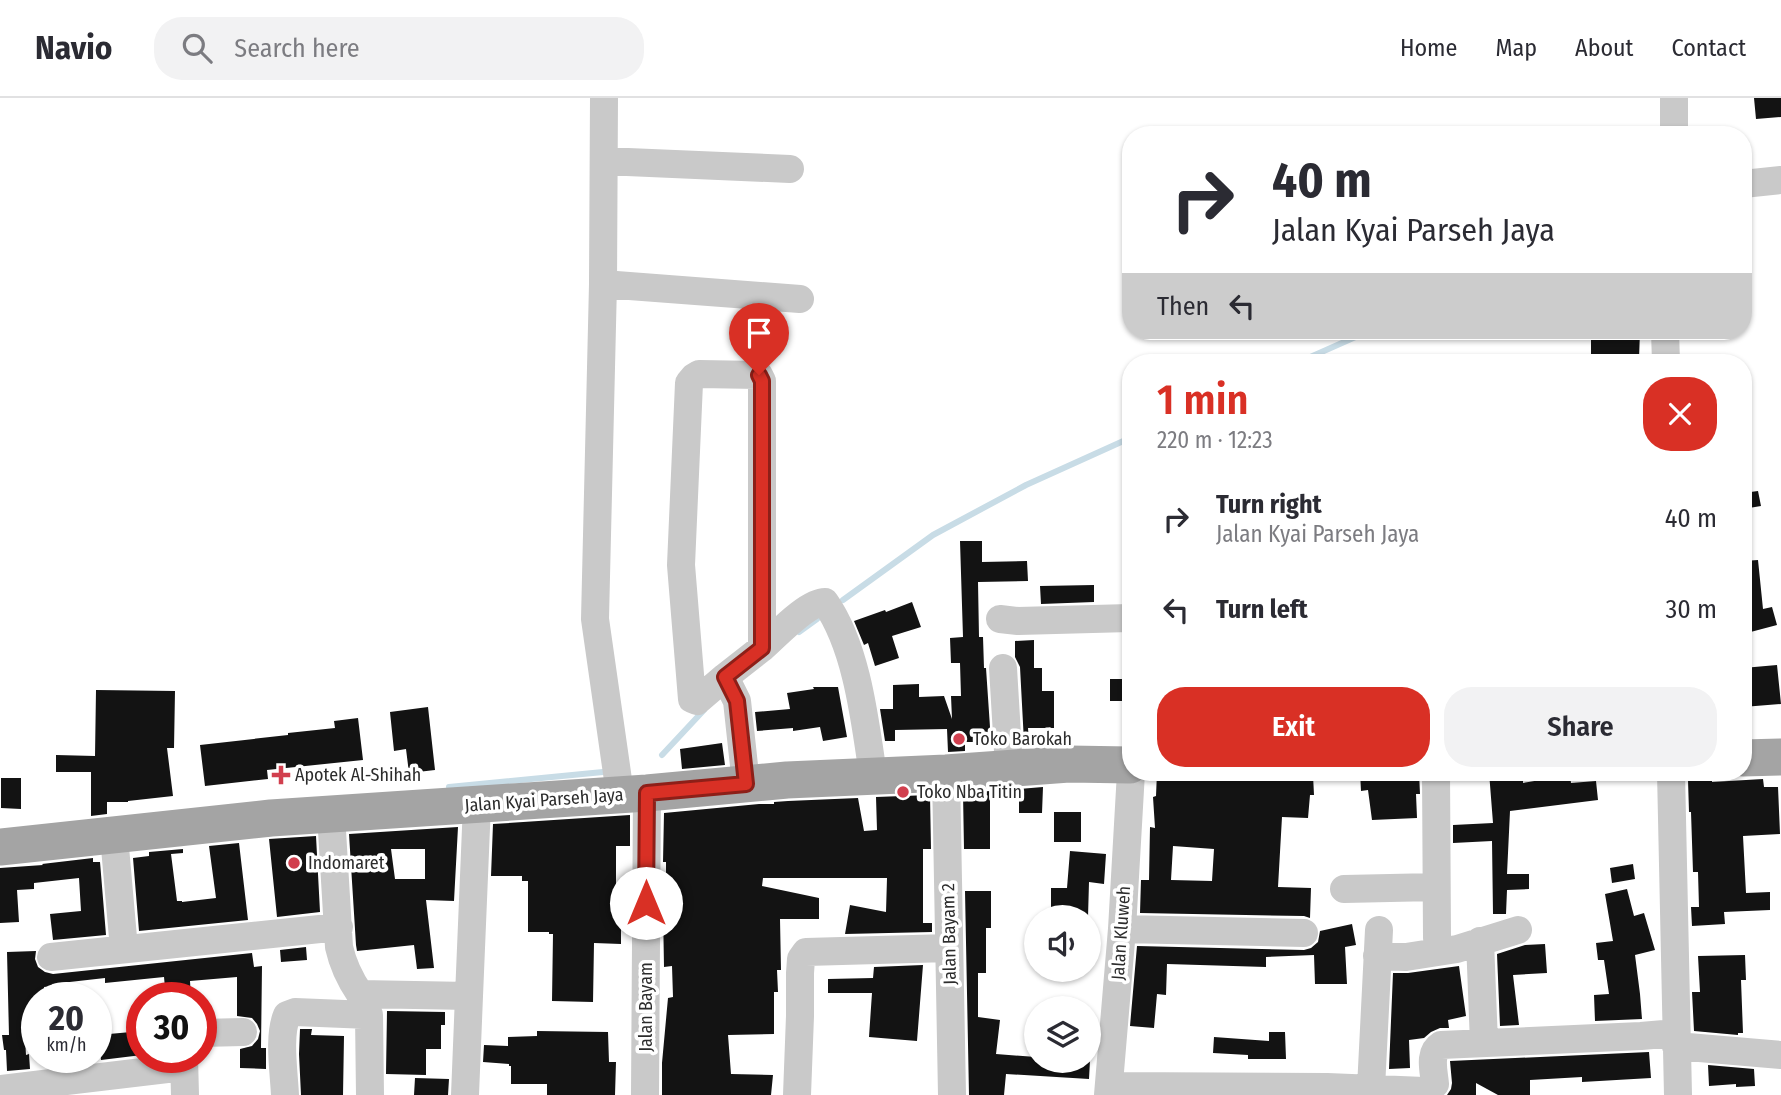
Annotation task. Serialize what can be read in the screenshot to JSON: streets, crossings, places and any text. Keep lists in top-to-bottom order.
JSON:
{
  "streets": {
    "main road": ["Jalan Kyai Parseh Jaya"],
    "street": ["Jalan Kluweh", "Jalan Bayam 2", "Jalan Bayam"]
  },
  "crossings": [
    ["Jalan Kyai Parseh Jaya", "Jalan Bayam 2"],
    ["Jalan Kyai Parseh Jaya", "Jalan Bayam"]
  ],
  "places": {
    "other": ["Toko Barokah", "Toko Nba Titin", "Indomaret"],
    "health": ["Apotek Al-Shihah"]
  },
  "page": {
    "header": "Navio",
    "search": "Search here",
    "nav": [
      "Home",
      "Map",
      "About",
      "Contact"
    ],
    "turn": ["40 m", "Jalan Kyai Parseh Jaya"],
    "then": "Then",
    "heading": ["1 min", "220 m · 12:23"],
    "list": [
      {
        "name": "Turn right",
        "note": "Jalan Kyai Parseh Jaya",
        "value": "40 m"
      },
      {
        "name": "Turn left",
        "value": "30 m"
      }
    ],
    "buttons": ["Exit", "Share"],
    "speed": "20 km/h",
    "limit": "30"
  }
}
